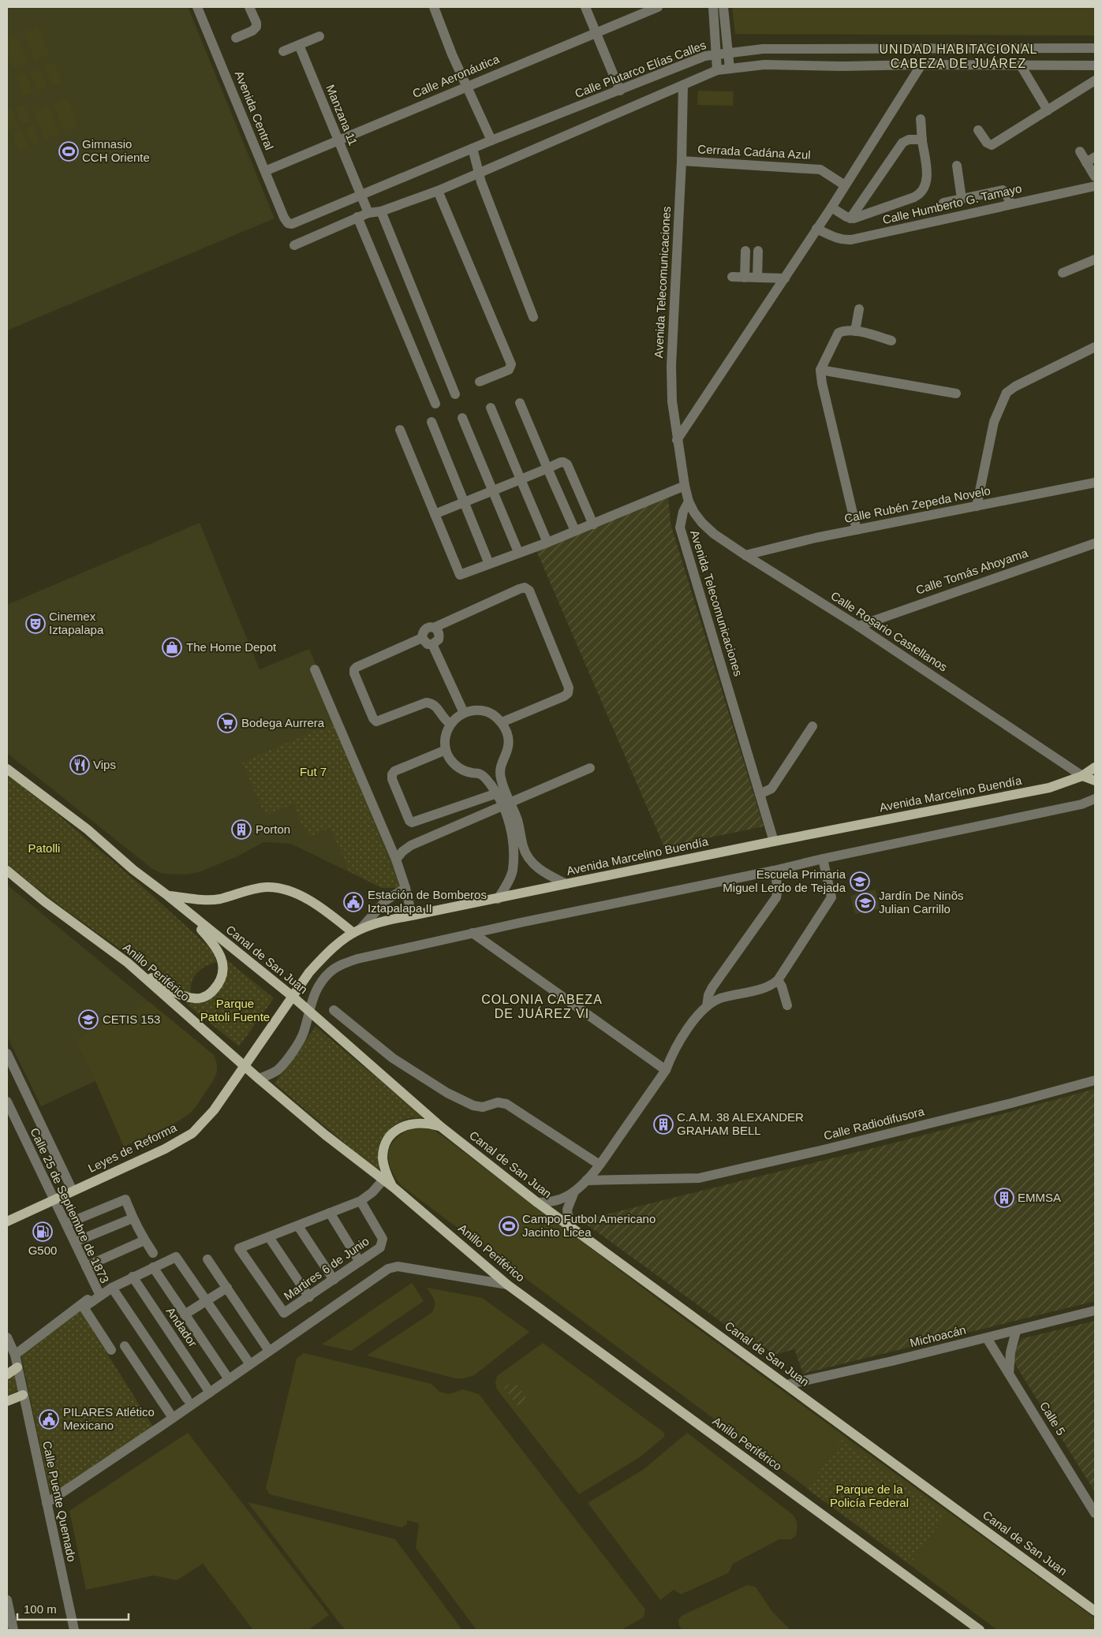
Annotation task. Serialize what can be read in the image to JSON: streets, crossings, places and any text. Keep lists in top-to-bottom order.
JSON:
{
  "streets": {
    "main road": [
      "Avenida Marcelino Buendía",
      "Canal de San Juan",
      "Anillo Periférico",
      "Leyes de Reforma"
    ],
    "street": [
      "Calle Plutarco Elías Calles",
      "Calle Aeronáutica",
      "Avenida Central",
      "Manzana 11",
      "Cerrada Cadána Azul",
      "Calle Humberto G. Tamayo",
      "Avenida Telecomunicaciones",
      "Calle Rubén Zepeda Novelo",
      "Calle Tomás Ahoyama",
      "Calle Rosario Castellanos",
      "Calle Radiodifusora",
      "Calle 25 de Septiembre de 1873",
      "Martires 6 de Junio",
      "Andador",
      "Michoacán",
      "Calle 5",
      "Calle Puente Quemado"
    ]
  },
  "crossings": [
    ["Calle Plutarco Elías Calles", "Avenida Central"],
    ["Calle Plutarco Elías Calles", "Manzana 11"],
    ["Calle Aeronáutica", "Avenida Central"],
    ["Calle Aeronáutica", "Manzana 11"],
    ["Cerrada Cadána Azul", "Avenida Telecomunicaciones"],
    ["Avenida Telecomunicaciones", "Calle Rosario Castellanos"],
    ["Avenida Telecomunicaciones", "Avenida Marcelino Buendía"],
    ["Calle Rubén Zepeda Novelo", "Calle Rosario Castellanos"],
    ["Calle Tomás Ahoyama", "Calle Rosario Castellanos"],
    ["Calle Rosario Castellanos", "Avenida Marcelino Buendía"],
    ["Avenida Marcelino Buendía", "Canal de San Juan"],
    ["Avenida Marcelino Buendía", "Anillo Periférico"],
    ["Avenida Marcelino Buendía", "Leyes de Reforma"],
    ["Canal de San Juan", "Michoacán"],
    ["Anillo Periférico", "Leyes de Reforma"],
    ["Leyes de Reforma", "Calle 25 de Septiembre de 1873"],
    ["Calle 25 de Septiembre de 1873", "Calle Puente Quemado"],
    ["Michoacán", "Calle 5"]
  ],
  "districts": ["UNIDAD HABITACIONAL CABEZA DE JUÁREZ", "COLONIA CABEZA DE JUÁREZ VI"],
  "parks": [
    "Fut 7",
    "Patolli",
    "Parque Patoli Fuente",
    "Parque de la Policía Federal"
  ],
  "places": {
    "sports": ["Gimnasio CCH Oriente", "Campo Futbol Americano Jacinto Licea"],
    "theatre": ["Cinemex Iztapalapa"],
    "shop": ["The Home Depot"],
    "supermarket": ["Bodega Aurrera"],
    "restaurant": ["Vips"],
    "building": ["Porton", "C.A.M. 38 ALEXANDER GRAHAM BELL", "EMMSA"],
    "school or university": ["Escuela Primaria Miguel Lerdo de Tejada", "Jardín De Ninõs Julian Carrillo", "CETIS 153"],
    "public building": ["Estación de Bomberos Iztapalapa II", "PILARES Atlético Mexicano"],
    "fuel station": ["G500"]
  },
  "scale_bar": "100 m"
}
